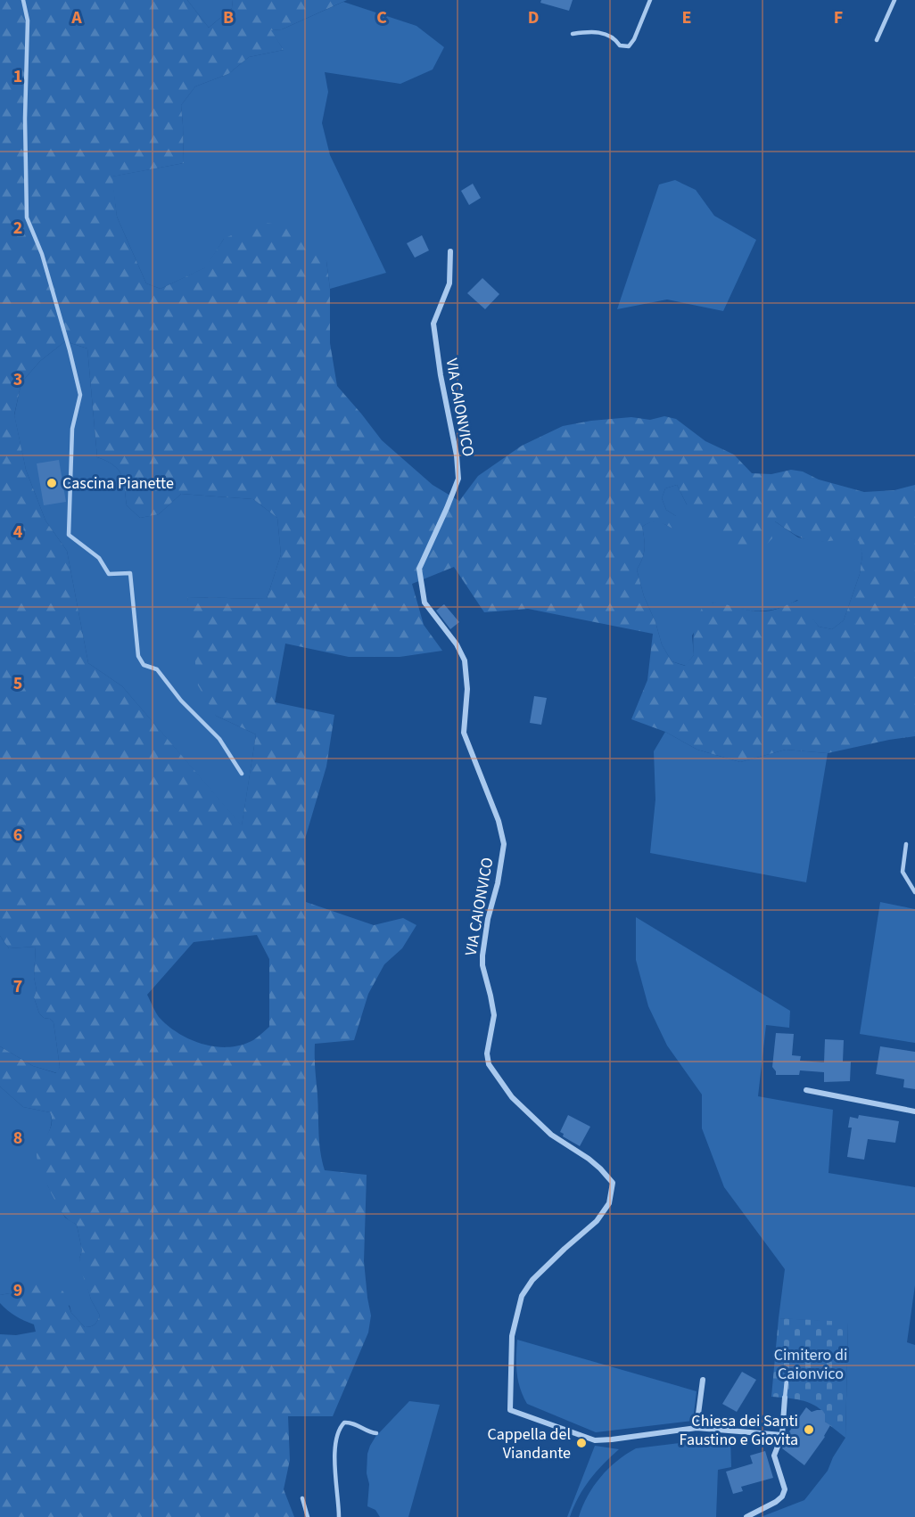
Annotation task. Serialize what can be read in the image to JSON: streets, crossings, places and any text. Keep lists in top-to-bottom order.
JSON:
{
  "streets": {
    "street": ["VIA CAIONVICO"]
  },
  "parks": ["Cimitero di Caionvico"],
  "places": ["Cascina Pianette", "Chiesa dei Santi Faustino e Giovita", "Cappella del Viandante"],
  "grid": {
    "columns": [
      "A",
      "B",
      "C",
      "D",
      "E",
      "F"
    ],
    "rows": [
      "1",
      "2",
      "3",
      "4",
      "5",
      "6",
      "7",
      "8",
      "9"
    ]
  }
}
